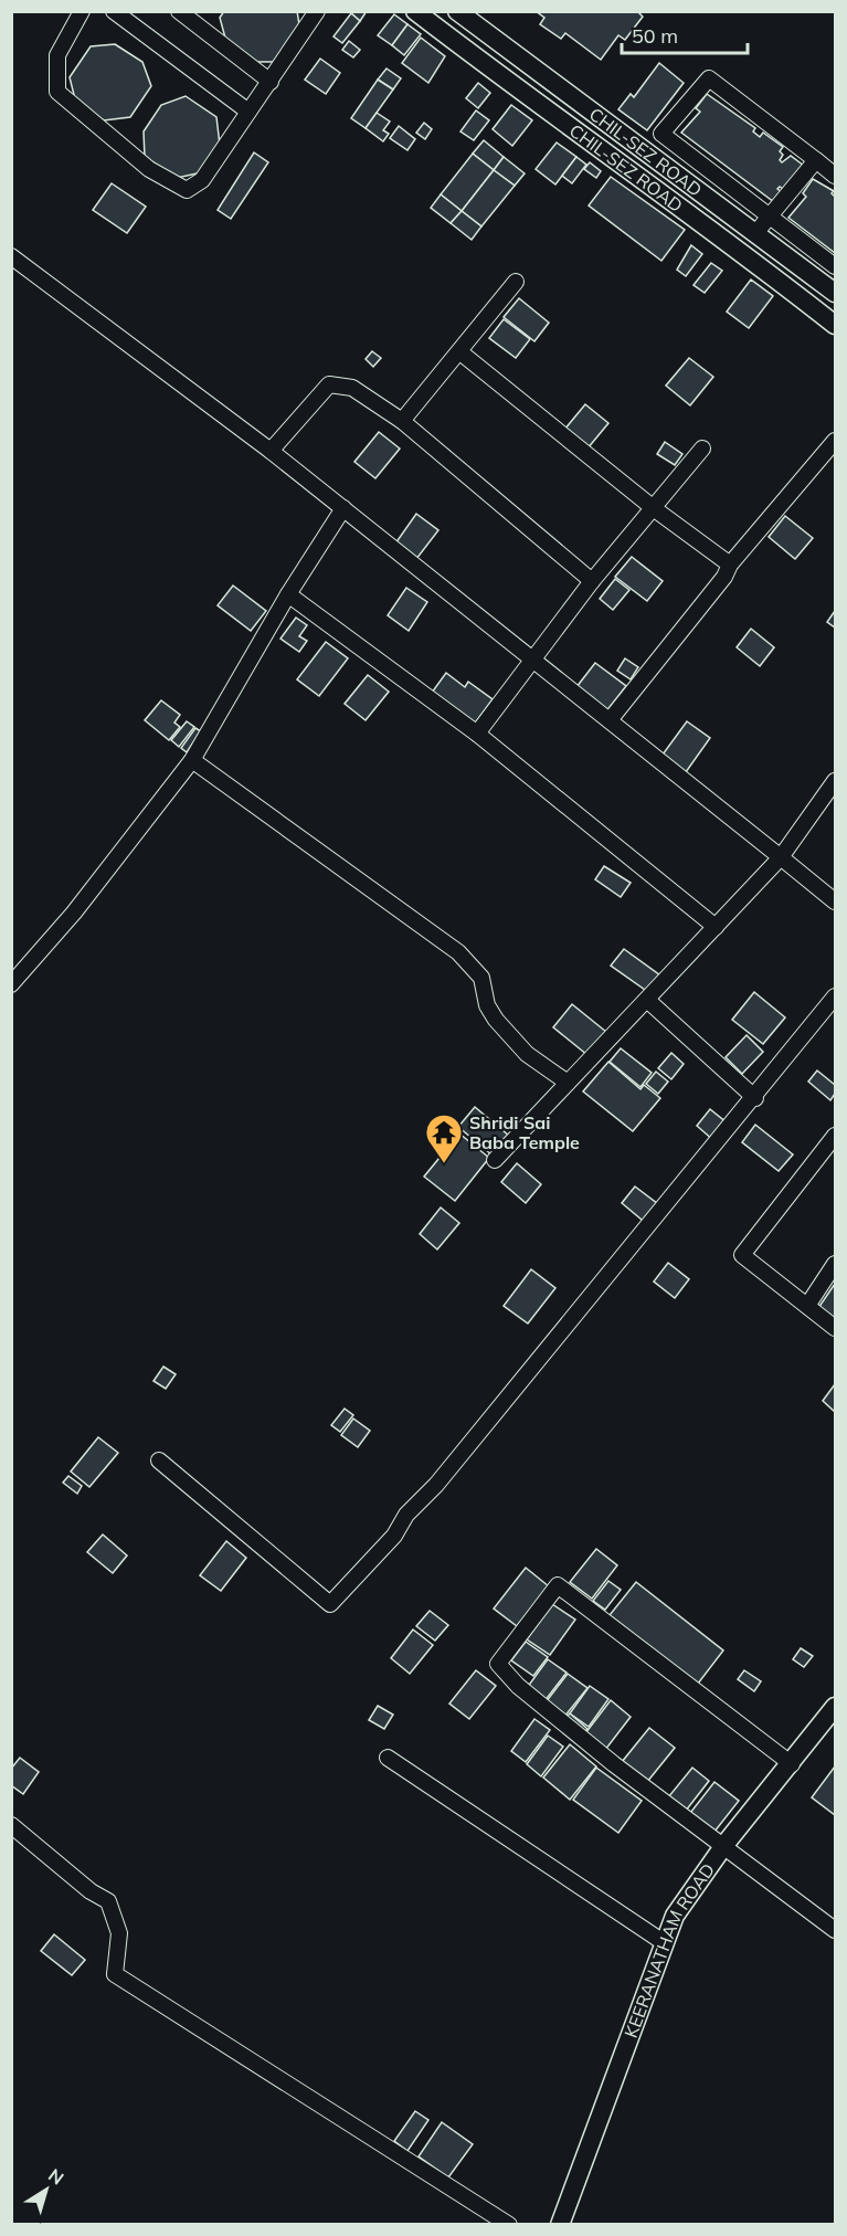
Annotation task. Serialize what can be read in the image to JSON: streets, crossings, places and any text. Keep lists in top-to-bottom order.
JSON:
{
  "streets": {
    "street": ["CHIL-SEZ ROAD", "KEERANATHAM ROAD"]
  },
  "places": {
    "temple": ["Shridi Sai Baba Temple"]
  },
  "scale_bar": "50 m",
  "north": "top right"
}
